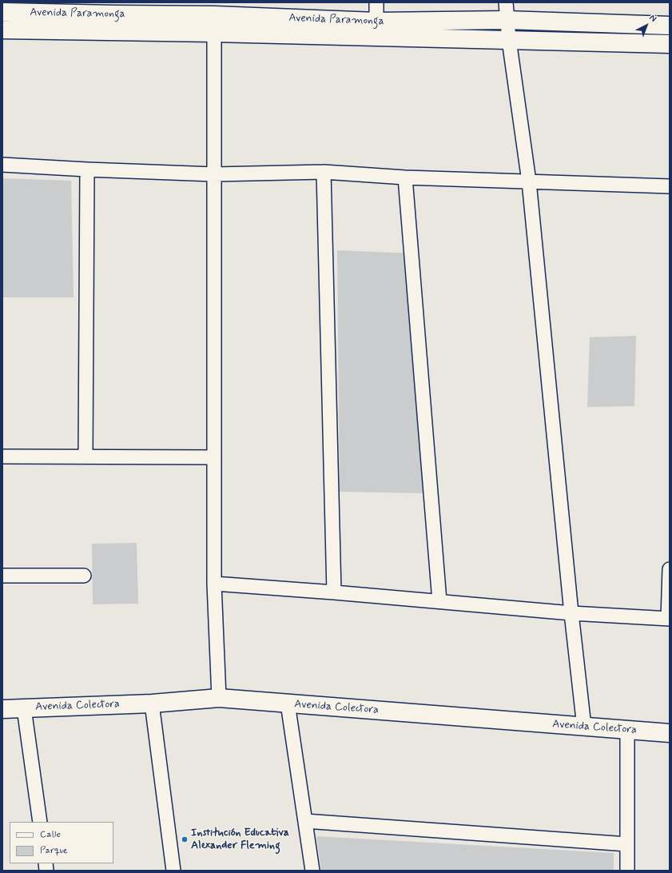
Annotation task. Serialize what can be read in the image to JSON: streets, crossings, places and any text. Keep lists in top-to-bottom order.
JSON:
{
  "streets": {
    "street": ["Avenida Paramonga", "Avenida Colectora"]
  },
  "places": ["Institución Educativa Alexander Fleming"],
  "legend": ["Calle", "Parque"],
  "north": "top right"
}
